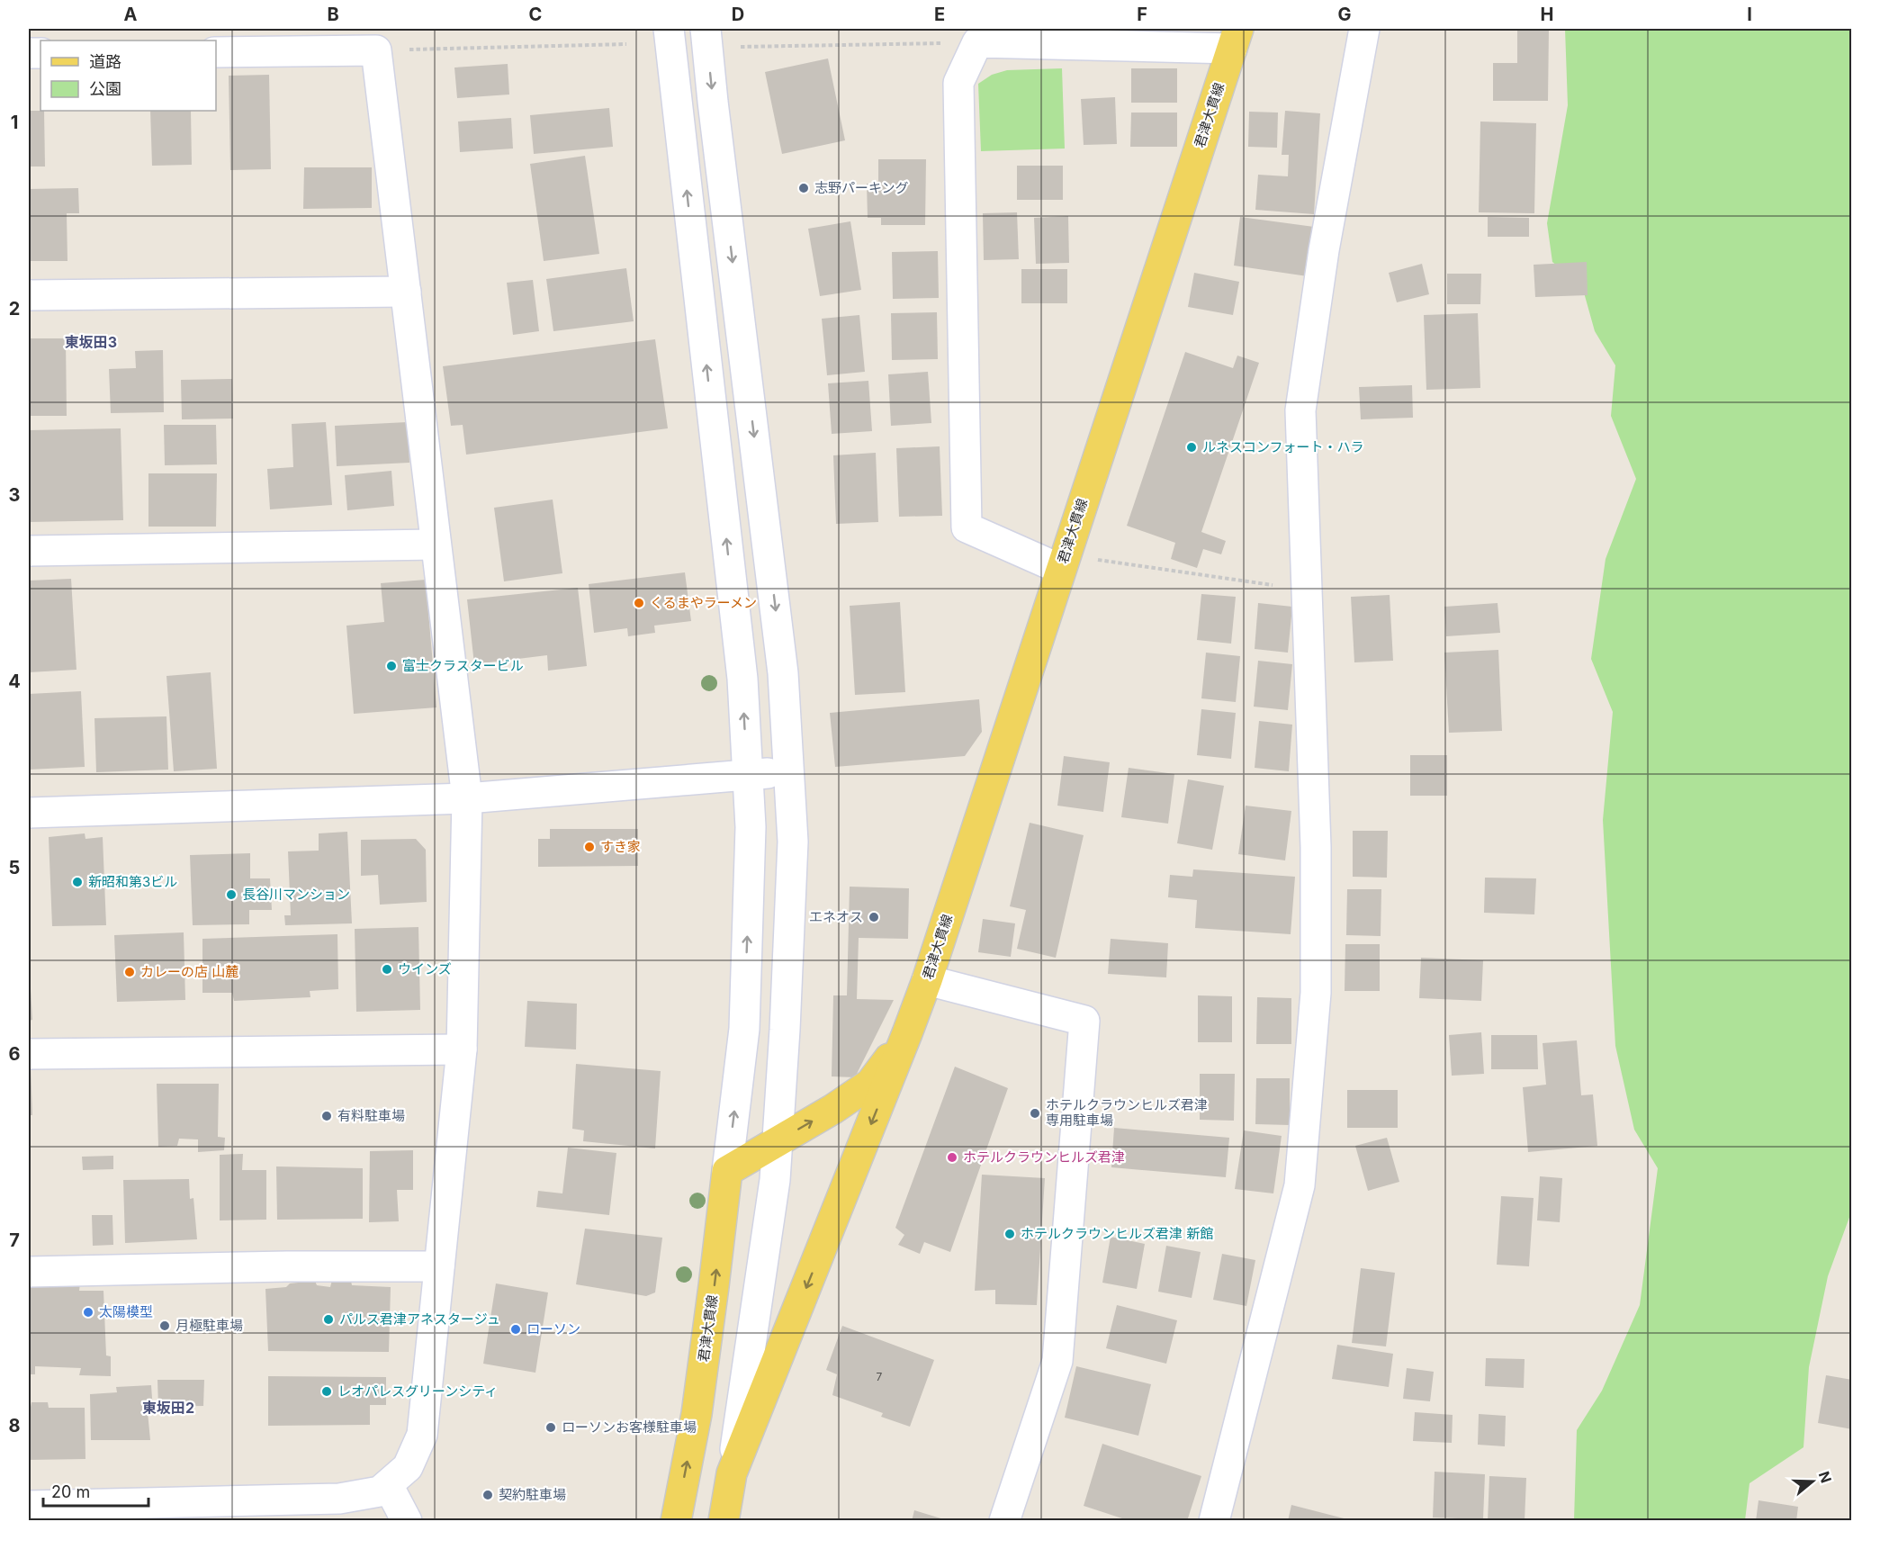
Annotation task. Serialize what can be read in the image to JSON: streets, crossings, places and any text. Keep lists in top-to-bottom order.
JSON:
{
  "streets": {
    "main road": ["君津大貫線"]
  },
  "districts": ["東坂田3", "東坂田2"],
  "places": [
    "志野パーキング",
    "ルネスコンフォート・ハラ",
    "くるまやラーメン",
    "富士クラスタービル",
    "すき家",
    "新昭和第3ビル",
    "長谷川マンション",
    "エネオス",
    "ウインズ",
    "カレーの店 山麓",
    "ホテルクラウンヒルズ君津 専用駐車場",
    "有料駐車場",
    "ホテルクラウンヒルズ君津",
    "ホテルクラウンヒルズ君津 新館",
    "太陽模型",
    "パルス君津アネスタージュ",
    "月極駐車場",
    "ローソン",
    "レオパレスグリーンシティ",
    "ローソンお客様駐車場",
    "契約駐車場"
  ],
  "house_numbers": ["7"],
  "legend": ["道路", "公園"],
  "scale_bar": "20 m",
  "north": "right",
  "grid": {
    "columns": [
      "A",
      "B",
      "C",
      "D",
      "E",
      "F",
      "G",
      "H",
      "I"
    ],
    "rows": [
      "1",
      "2",
      "3",
      "4",
      "5",
      "6",
      "7",
      "8"
    ]
  }
}
